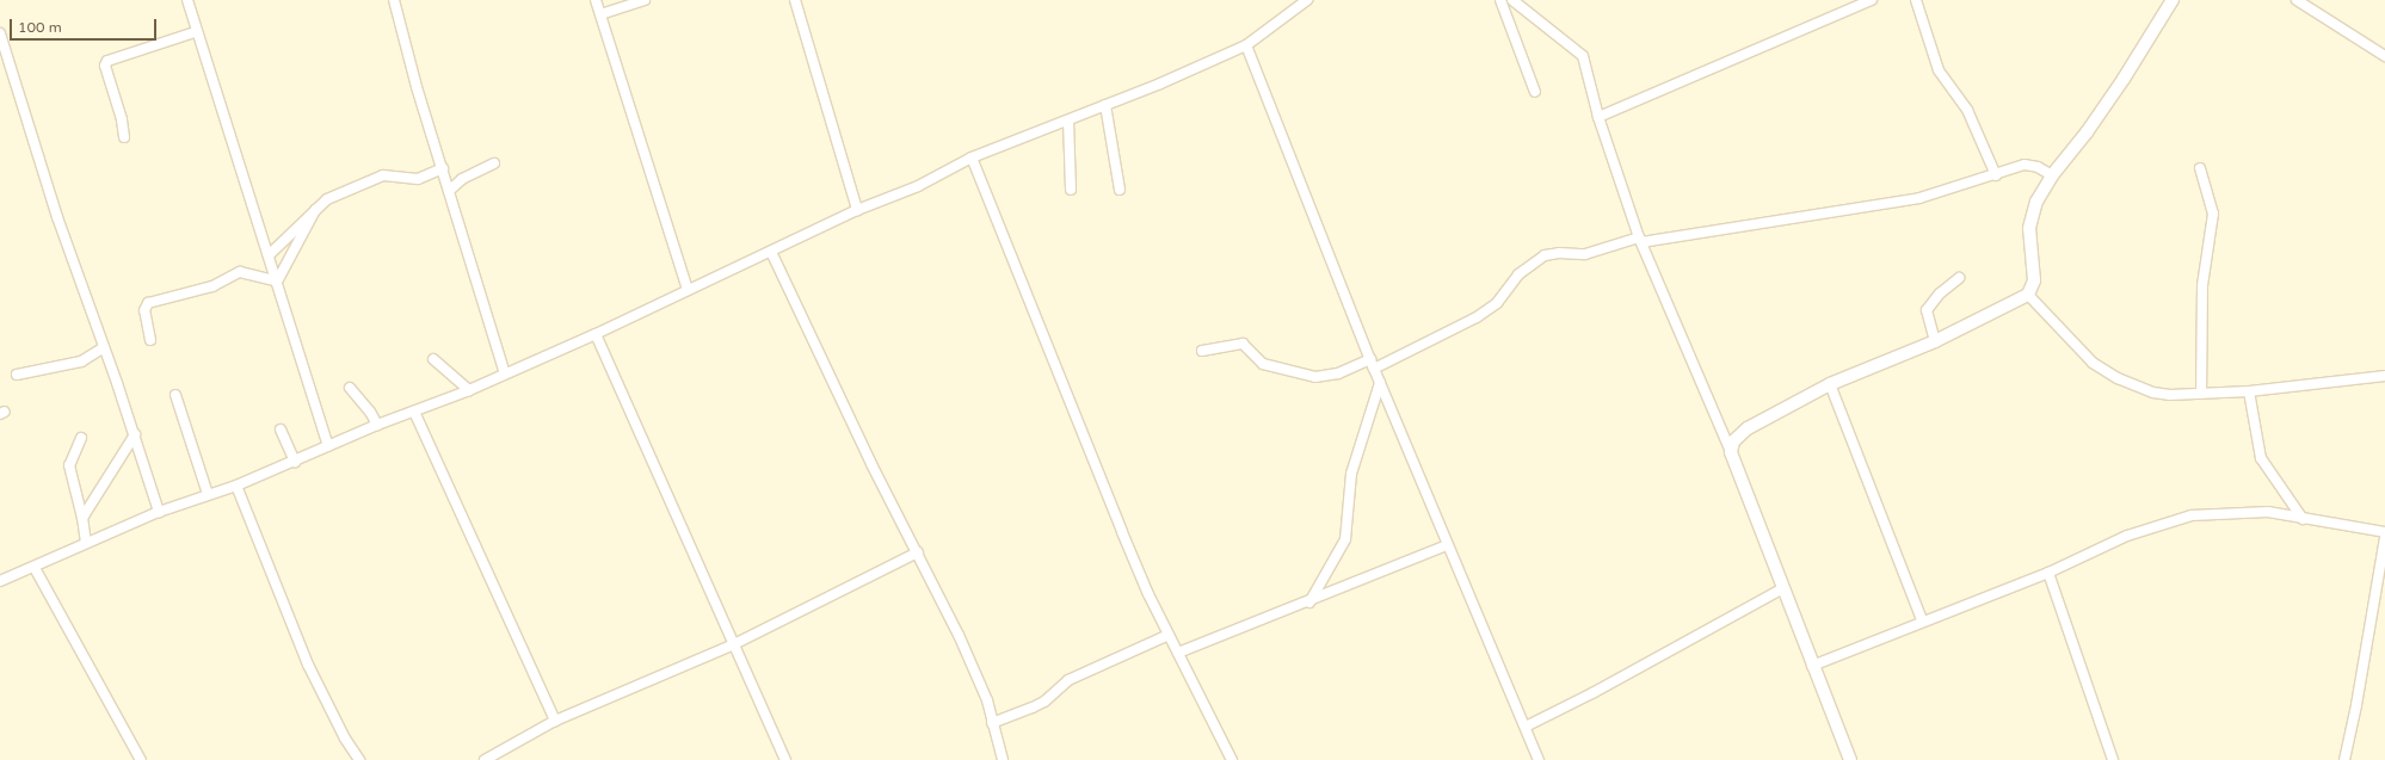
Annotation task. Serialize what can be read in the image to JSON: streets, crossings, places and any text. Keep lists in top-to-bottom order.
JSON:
{
  "scale_bar": "100 m"
}
